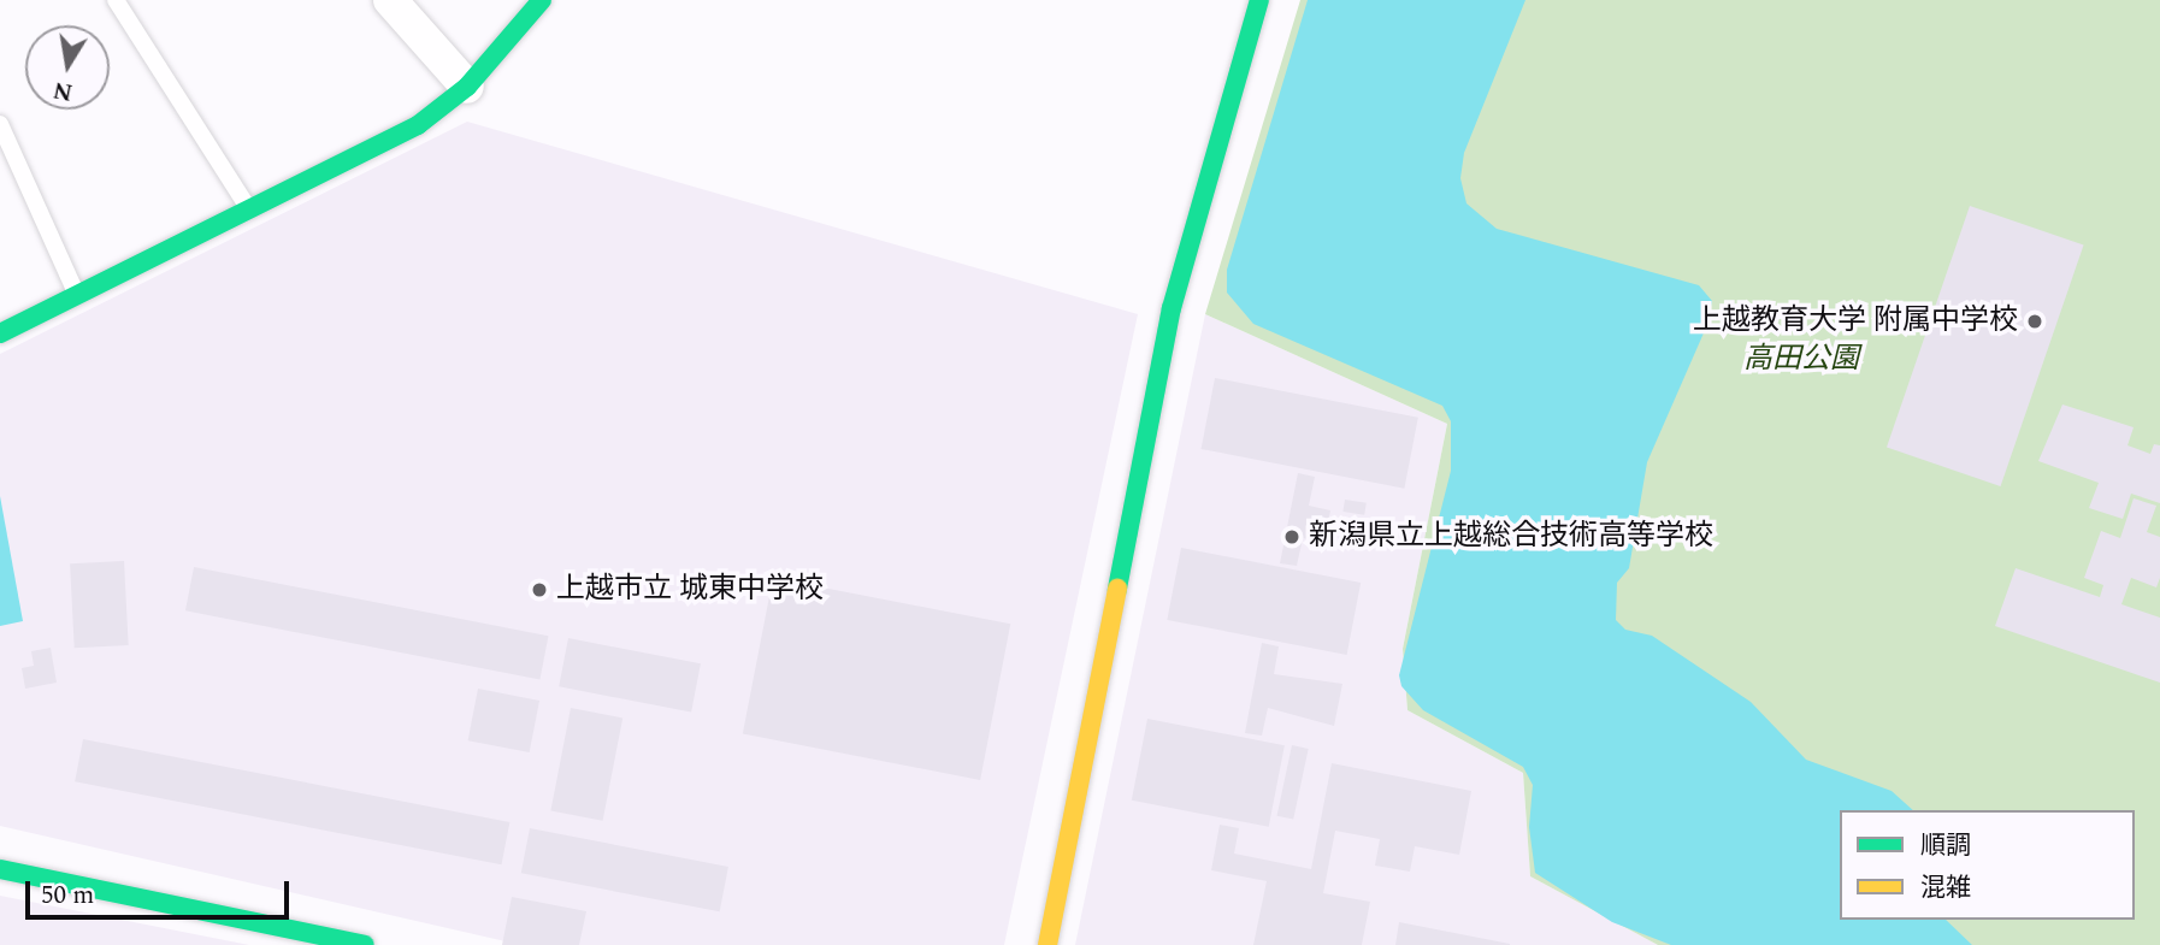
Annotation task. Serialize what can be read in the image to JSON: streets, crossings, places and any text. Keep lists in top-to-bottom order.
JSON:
{
  "parks": ["高田公園"],
  "places": ["上越教育大学 附属中学校", "新潟県立上越総合技術高等学校", "上越市立 城東中学校"],
  "legend": ["順調", "混雑"],
  "scale_bar": "50 m",
  "north": "bottom"
}
